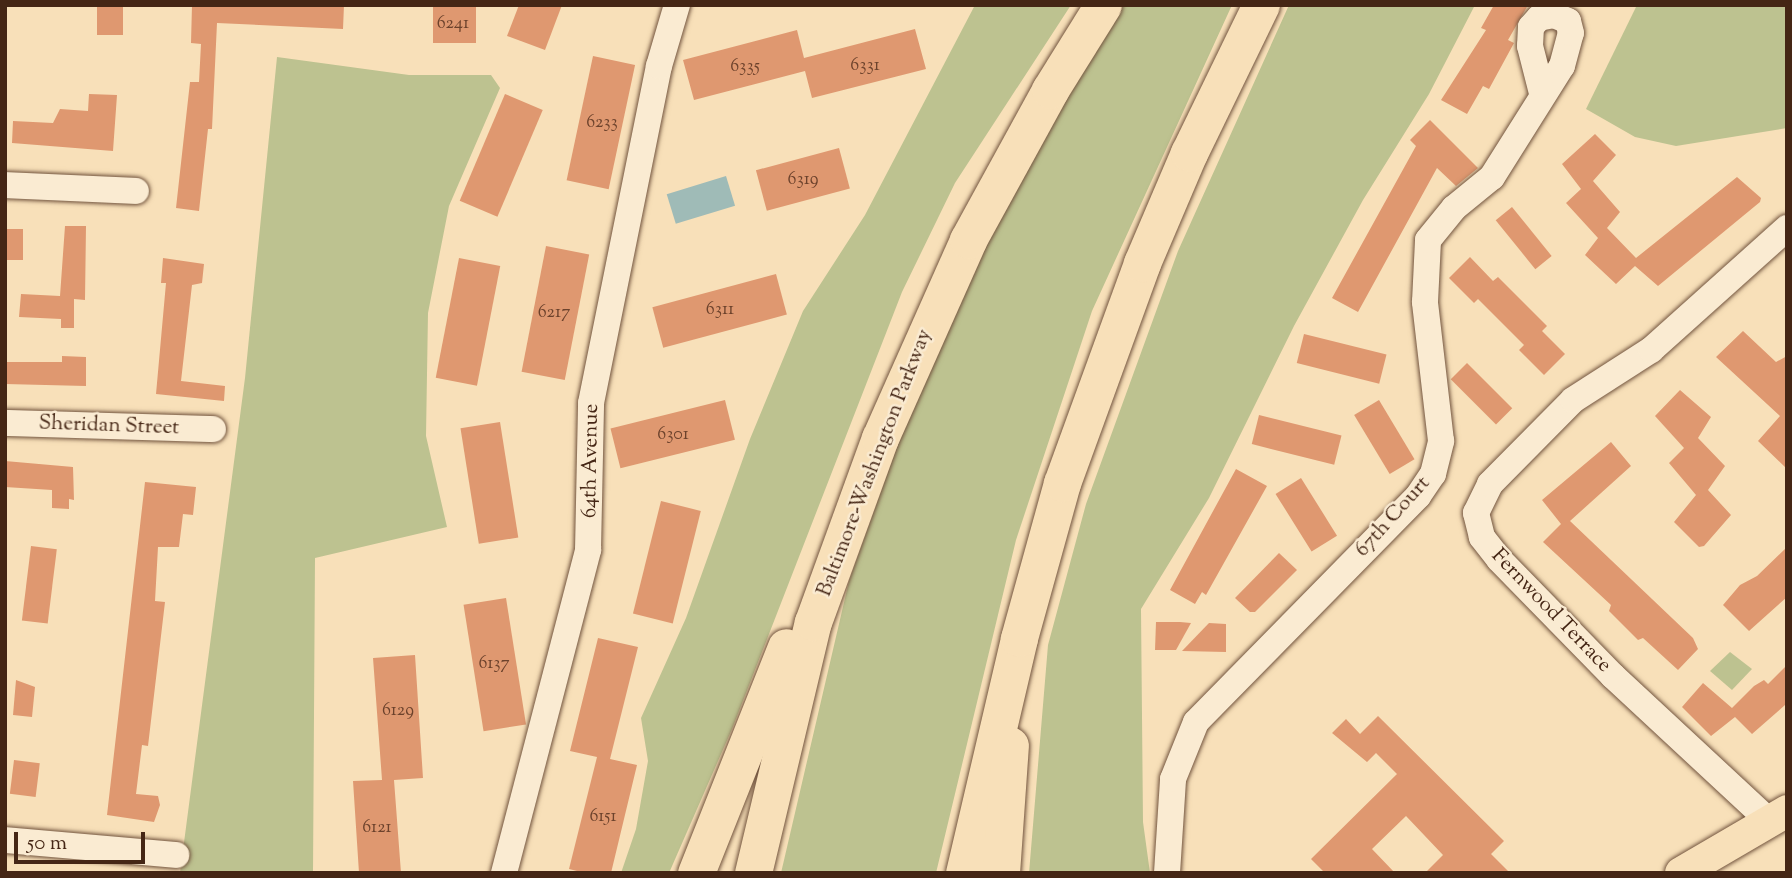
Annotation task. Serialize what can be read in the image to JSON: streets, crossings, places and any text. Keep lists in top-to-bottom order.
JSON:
{
  "streets": {
    "highway": ["Baltimore-Washington Parkway"],
    "street": [
      "Sheridan Street",
      "64th Avenue",
      "67th Court",
      "Fernwood Terrace"
    ]
  },
  "house_numbers": [
    "6241",
    "6331",
    "6335",
    "6233",
    "6319",
    "6311",
    "6217",
    "6301",
    "6137",
    "6129",
    "6151",
    "6121"
  ],
  "scale_bar": "50 m"
}
